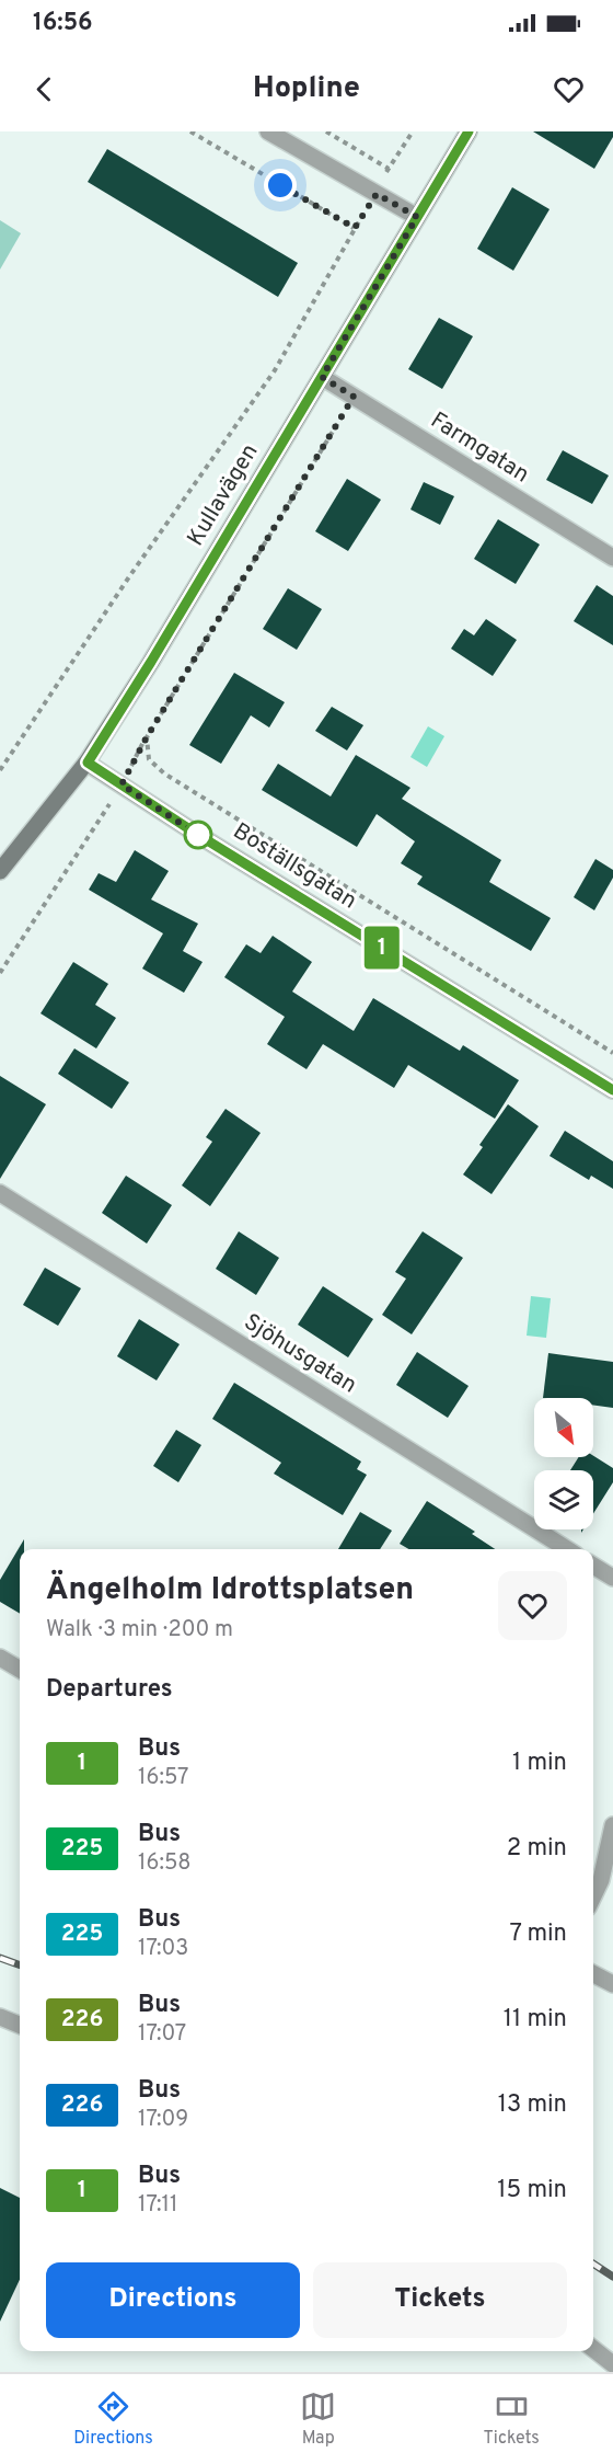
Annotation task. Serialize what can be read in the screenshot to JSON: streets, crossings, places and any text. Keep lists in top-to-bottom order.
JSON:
{
  "streets": {
    "street": [
      "Farmgatan",
      "Kullavägen",
      "Boställsgatan",
      "Sjöhusgatan"
    ]
  },
  "crossings": [
    ["Farmgatan", "Kullavägen"],
    ["Kullavägen", "Boställsgatan"]
  ],
  "lines": ["bus line 1"],
  "north": "bottom right",
  "page": {
    "status": "16:56",
    "header": "Hopline",
    "on_map": "1",
    "heading": [
      ["Ängelholm Idrottsplatsen", "Walk · 3 min · 200 m"],
      "Departures"
    ],
    "list": [
      {
        "mark": "1",
        "name": "Bus",
        "note": "16:57",
        "value": "1 min"
      },
      {
        "mark": "225",
        "name": "Bus",
        "note": "16:58",
        "value": "2 min"
      },
      {
        "mark": "225",
        "name": "Bus",
        "note": "17:03",
        "value": "7 min"
      },
      {
        "mark": "226",
        "name": "Bus",
        "note": "17:07",
        "value": "11 min"
      },
      {
        "mark": "226",
        "name": "Bus",
        "note": "17:09",
        "value": "13 min"
      },
      {
        "mark": "1",
        "name": "Bus",
        "note": "17:11",
        "value": "15 min"
      }
    ],
    "buttons": ["Directions", "Tickets"],
    "tabs": ["Directions", "Map", "Tickets"]
  }
}
